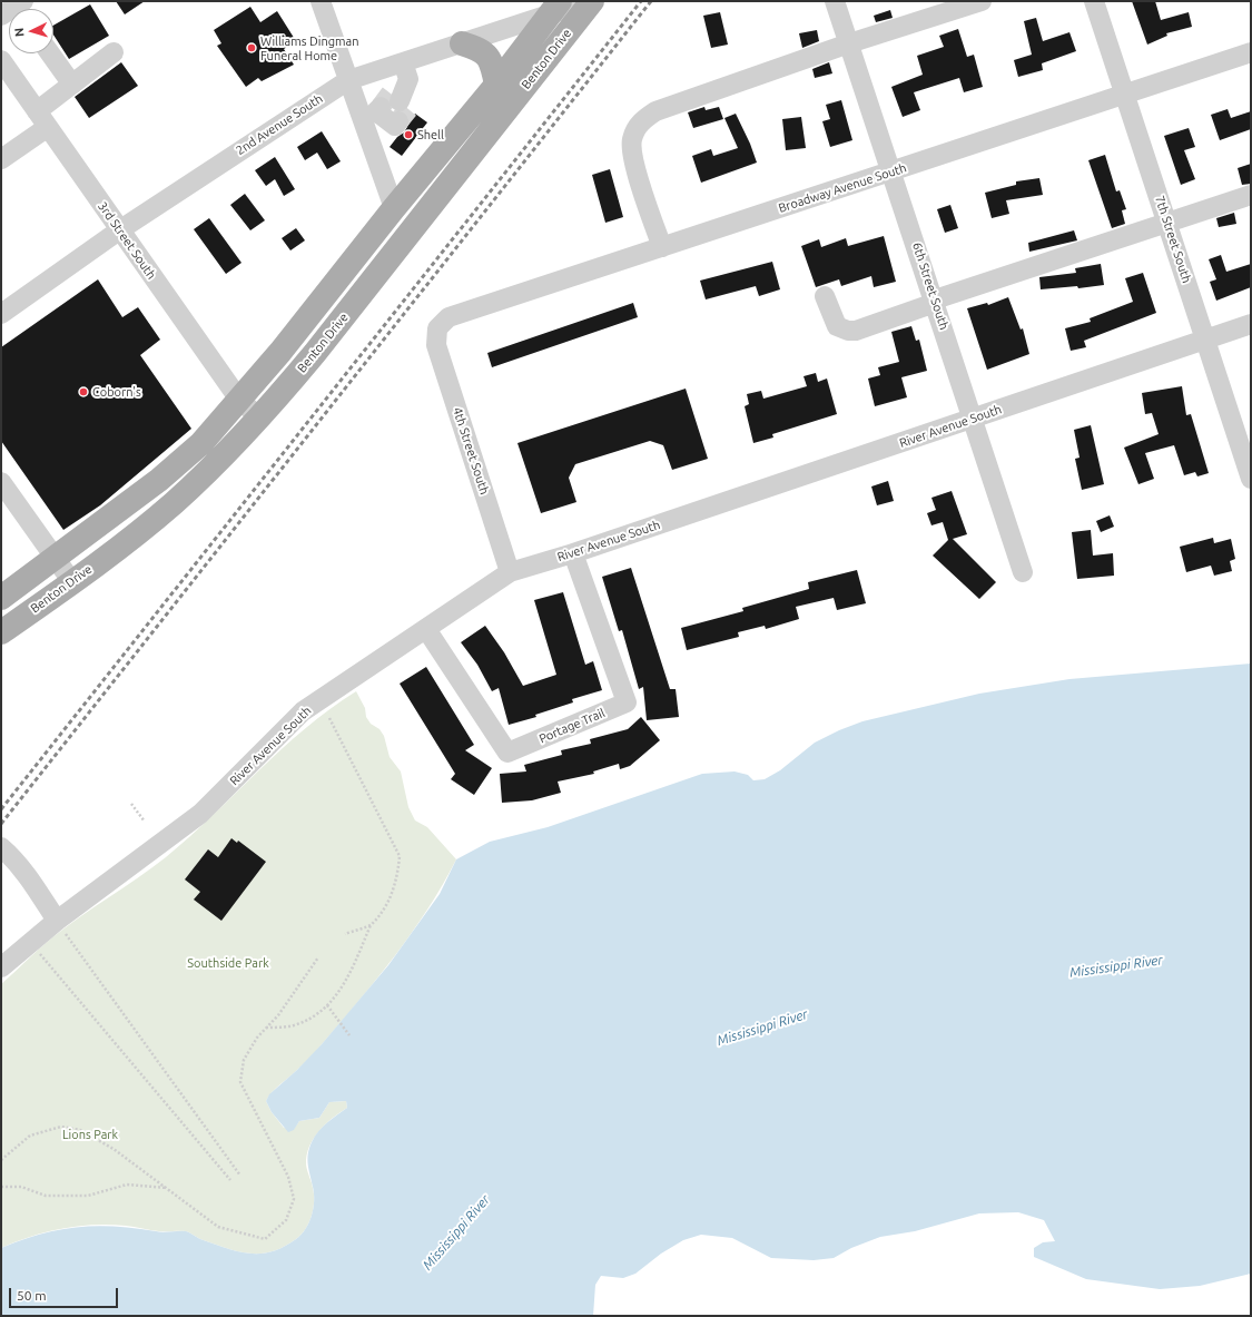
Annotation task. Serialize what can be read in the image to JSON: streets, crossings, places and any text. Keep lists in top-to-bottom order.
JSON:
{
  "streets": {
    "main road": ["Benton Drive"],
    "street": [
      "2nd Avenue South",
      "Broadway Avenue South",
      "7th Street South",
      "3rd Street South",
      "6th Street South",
      "River Avenue South",
      "4th Street South",
      "Portage Trail"
    ]
  },
  "crossings": [
    ["Benton Drive", "2nd Avenue South"],
    ["Benton Drive", "3rd Street South"],
    ["2nd Avenue South", "3rd Street South"],
    ["Broadway Avenue South", "7th Street South"],
    ["Broadway Avenue South", "6th Street South"],
    ["Broadway Avenue South", "4th Street South"],
    ["7th Street South", "River Avenue South"],
    ["6th Street South", "River Avenue South"],
    ["River Avenue South", "4th Street South"],
    ["River Avenue South", "Portage Trail"]
  ],
  "water": ["Mississippi River"],
  "parks": ["Southside Park", "Lions Park"],
  "places": ["Williams Dingman Funeral Home", "Shell", "Coborn's"],
  "scale_bar": "50 m",
  "north": "left"
}
